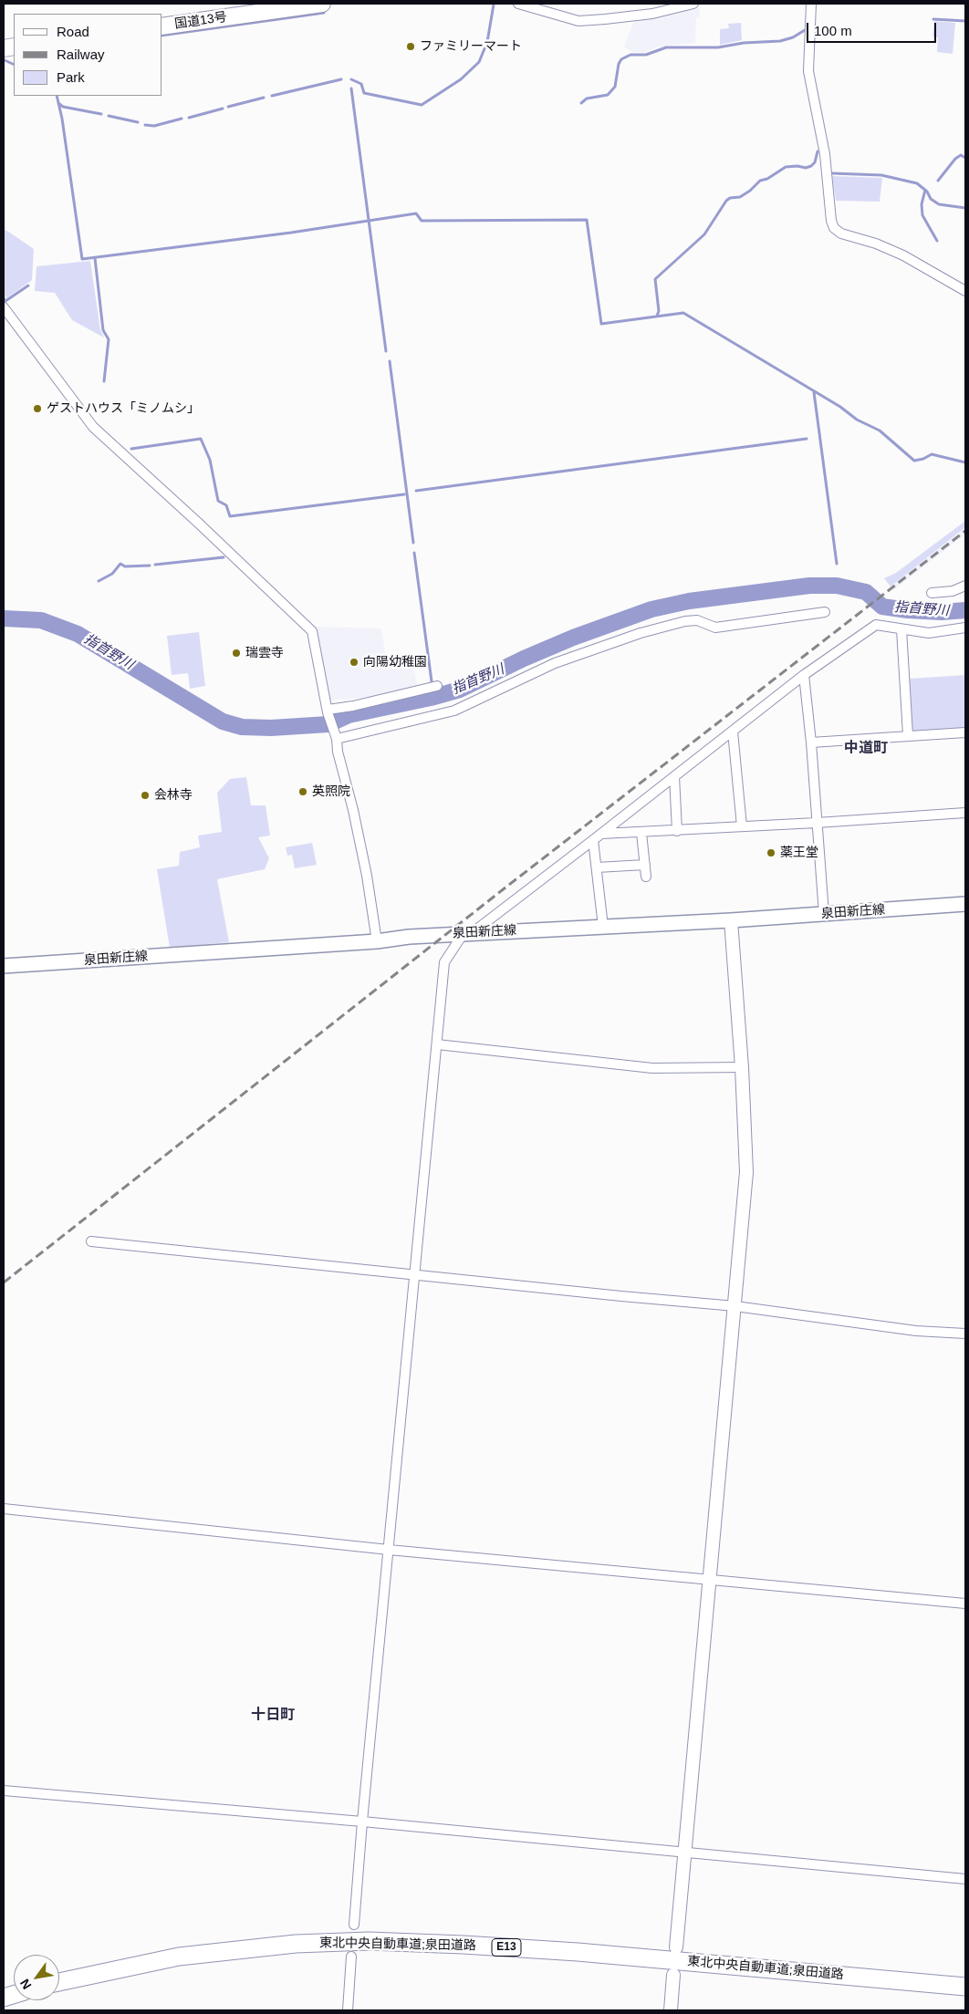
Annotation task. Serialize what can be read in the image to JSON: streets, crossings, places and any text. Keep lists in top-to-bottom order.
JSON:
{
  "streets": {
    "highway": ["国道13号", "東北中央自動車道;泉田道路", "E13"],
    "main road": ["泉田新庄線"]
  },
  "districts": ["中道町", "十日町"],
  "water": ["指首野川"],
  "places": [
    "ファミリーマート",
    "ゲストハウス「ミノムシ」",
    "瑞雲寺",
    "向陽幼稚園",
    "英照院",
    "会林寺",
    "薬王堂"
  ],
  "legend": ["Road", "Railway", "Park"],
  "scale_bar": "100 m",
  "north": "bottom left"
}
